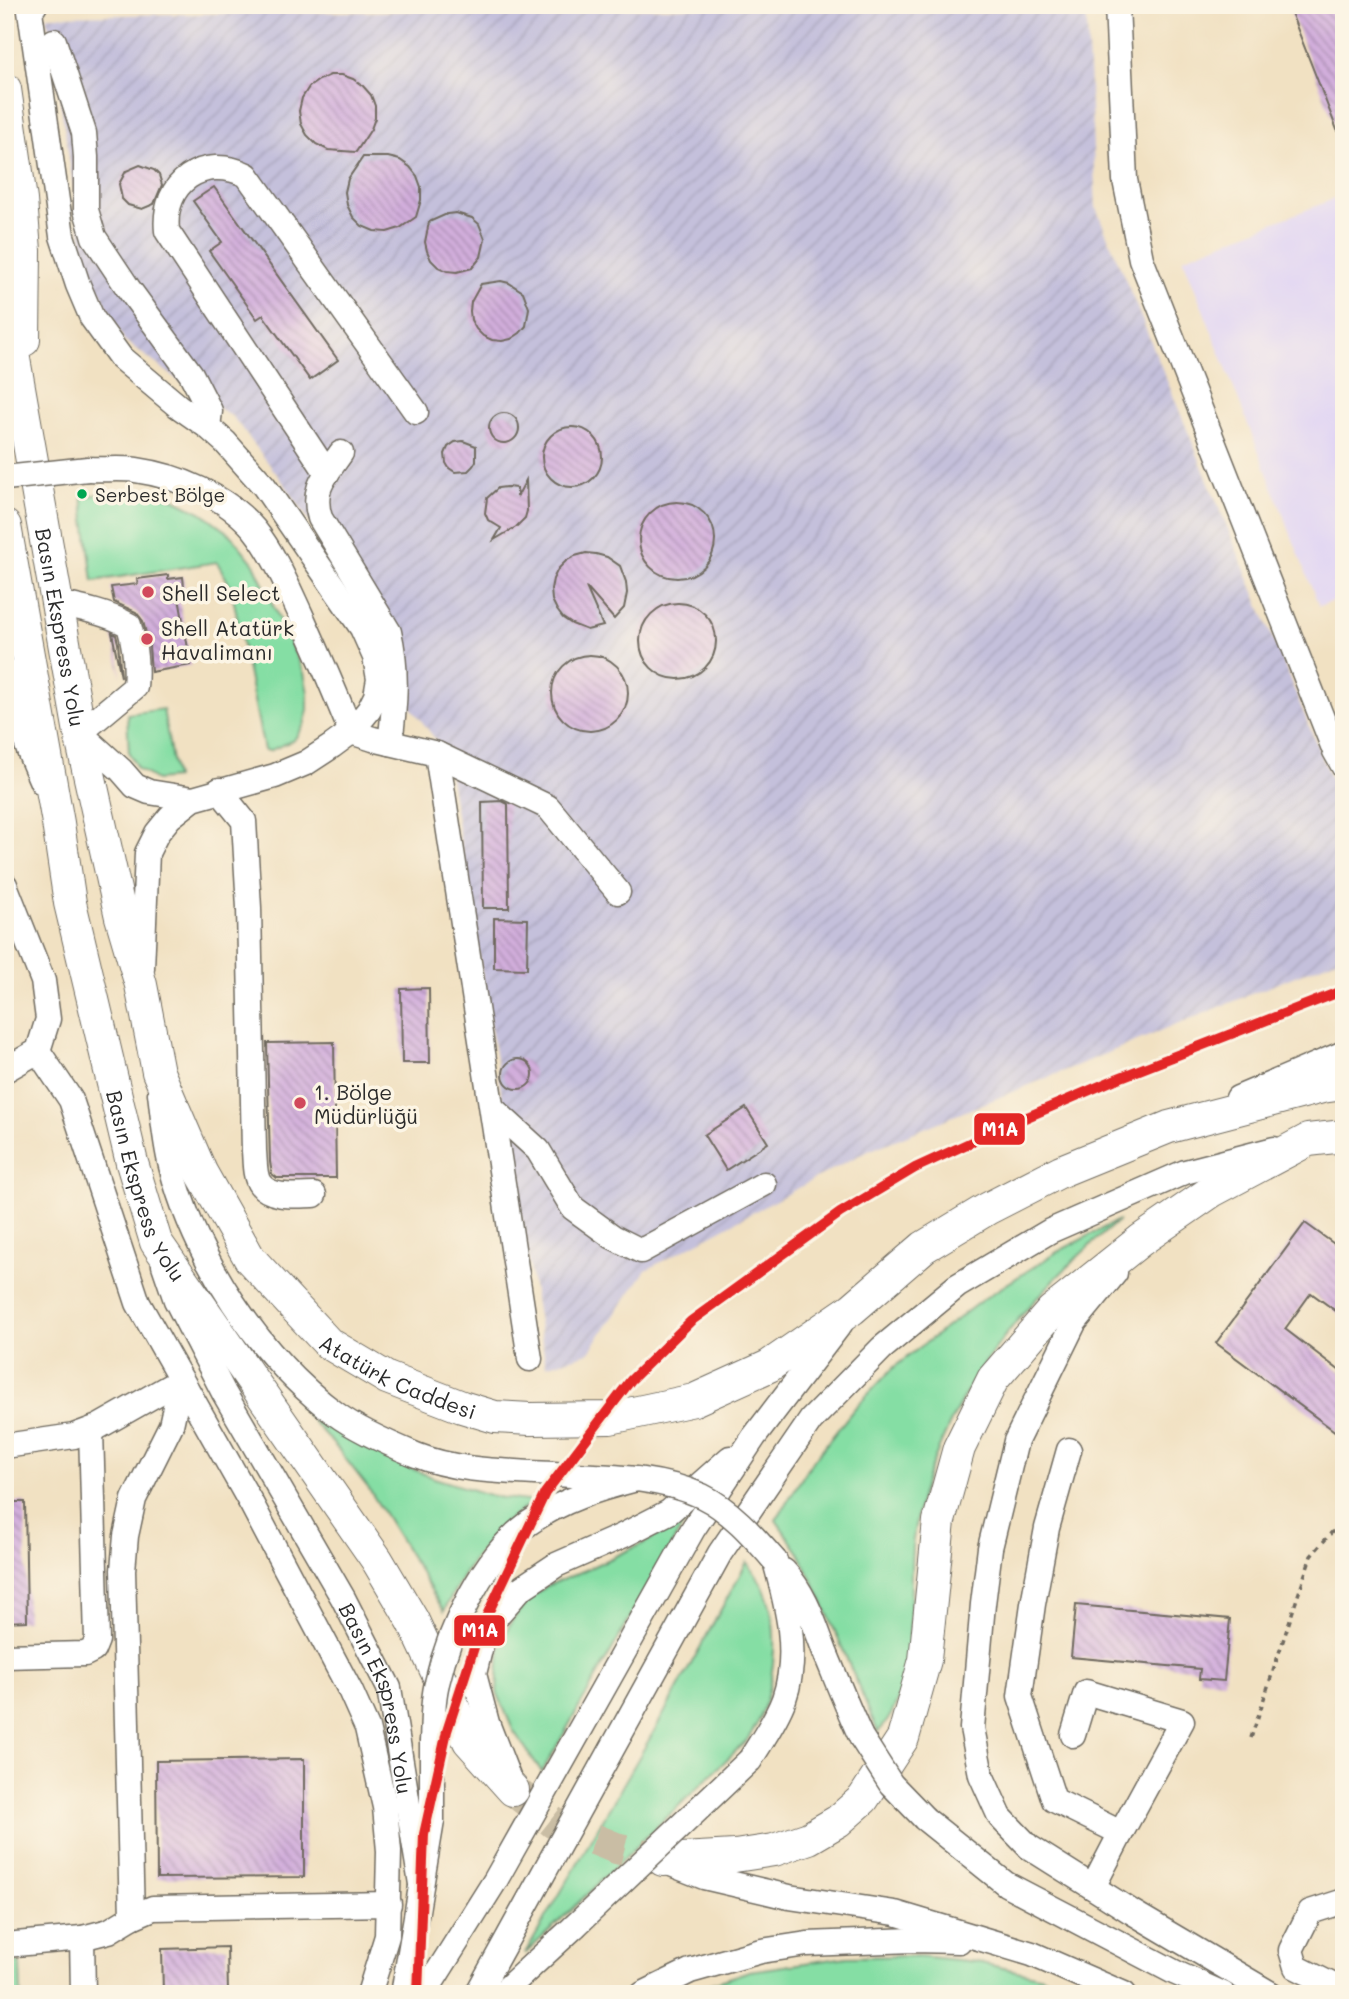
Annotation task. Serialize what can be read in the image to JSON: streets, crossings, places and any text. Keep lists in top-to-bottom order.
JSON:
{
  "streets": {
    "main road": ["Basın Ekspress Yolu", "Atatürk Caddesi"]
  },
  "crossings": [
    ["Basın Ekspress Yolu", "Atatürk Caddesi"]
  ],
  "places": [
    "Serbest Bölge",
    "Shell Select",
    "Shell Atatürk Havalimanı",
    "1. Bölge Müdürlüğü"
  ],
  "lines": ["transit line M1A"]
}
